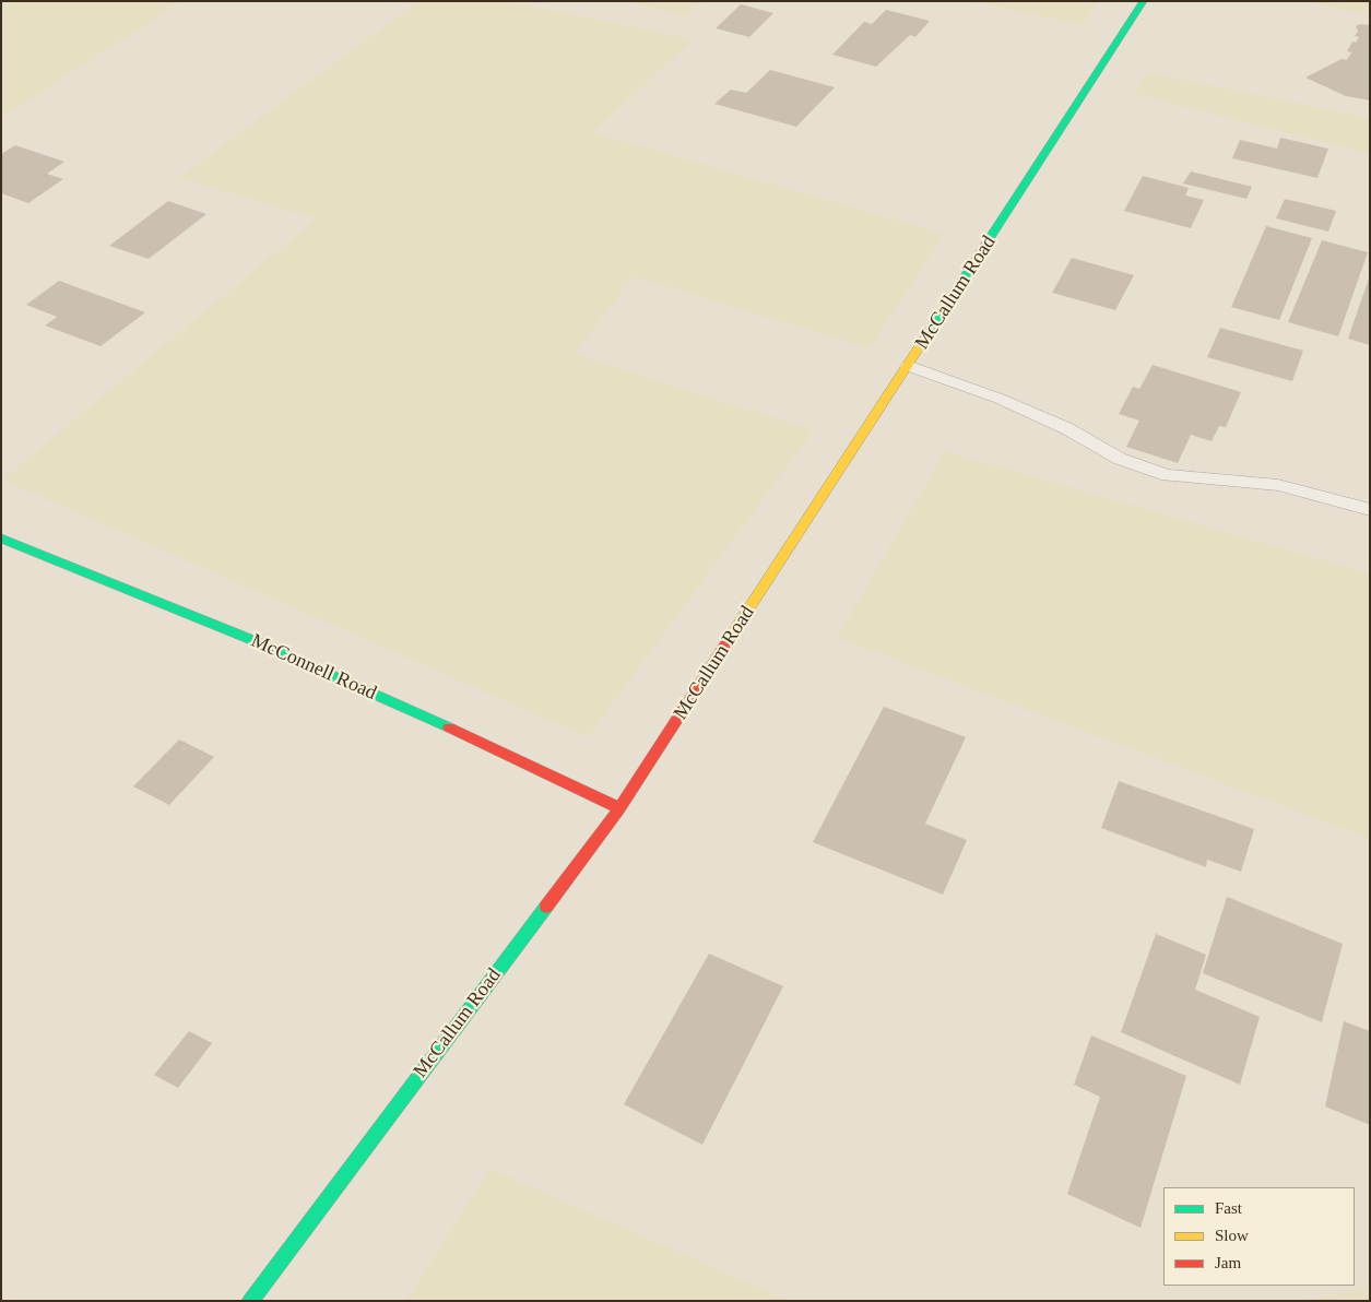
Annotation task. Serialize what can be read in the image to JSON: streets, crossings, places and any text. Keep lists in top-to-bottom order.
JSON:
{
  "streets": {
    "main road": ["McCallum Road", "McConnell Road"]
  },
  "crossings": [
    ["McCallum Road", "McConnell Road"]
  ],
  "legend": ["Fast", "Slow", "Jam"]
}
